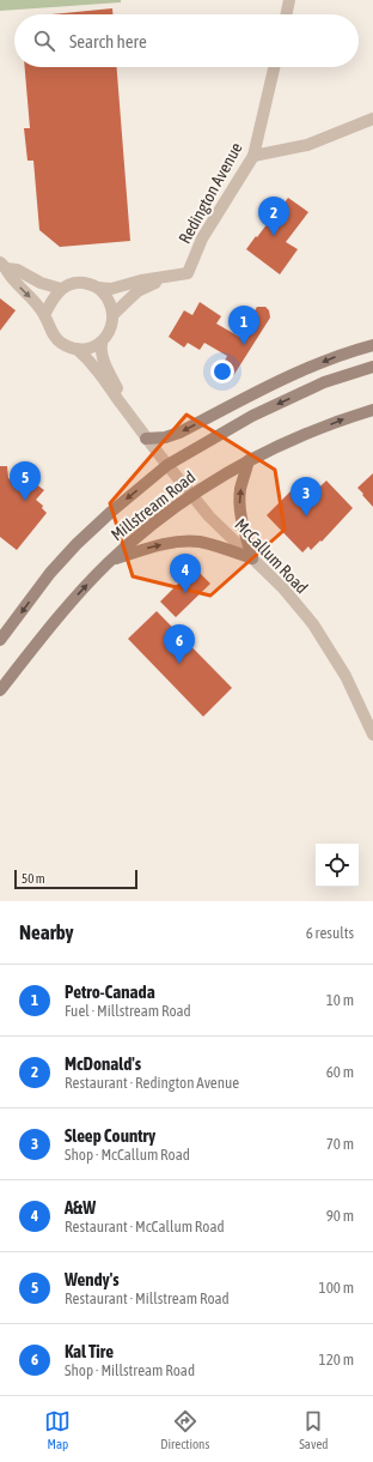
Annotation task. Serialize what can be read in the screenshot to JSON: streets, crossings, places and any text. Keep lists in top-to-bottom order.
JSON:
{
  "streets": {
    "main road": ["Millstream Road"],
    "street": ["Redington Avenue", "McCallum Road"]
  },
  "crossings": [
    ["Redington Avenue", "McCallum Road"],
    ["Millstream Road", "McCallum Road"]
  ],
  "scale_bar": "50 m",
  "page": {
    "search": "Search here",
    "pins": [
      "2",
      "1",
      "5",
      "3",
      "4",
      "6"
    ],
    "scale": "50 m",
    "heading": ["Nearby", "6 results"],
    "list": [
      {
        "mark": "1",
        "name": "Petro-Canada",
        "note": "Fuel · Millstream Road",
        "value": "10 m"
      },
      {
        "mark": "2",
        "name": "McDonald's",
        "note": "Restaurant · Redington Avenue",
        "value": "60 m"
      },
      {
        "mark": "3",
        "name": "Sleep Country",
        "note": "Shop · McCallum Road",
        "value": "70 m"
      },
      {
        "mark": "4",
        "name": "A&W",
        "note": "Restaurant · McCallum Road",
        "value": "90 m"
      },
      {
        "mark": "5",
        "name": "Wendy's",
        "note": "Restaurant · Millstream Road",
        "value": "100 m"
      },
      {
        "mark": "6",
        "name": "Kal Tire",
        "note": "Shop · Millstream Road",
        "value": "120 m"
      }
    ],
    "nav": ["Map", "Directions", "Saved"]
  }
}
